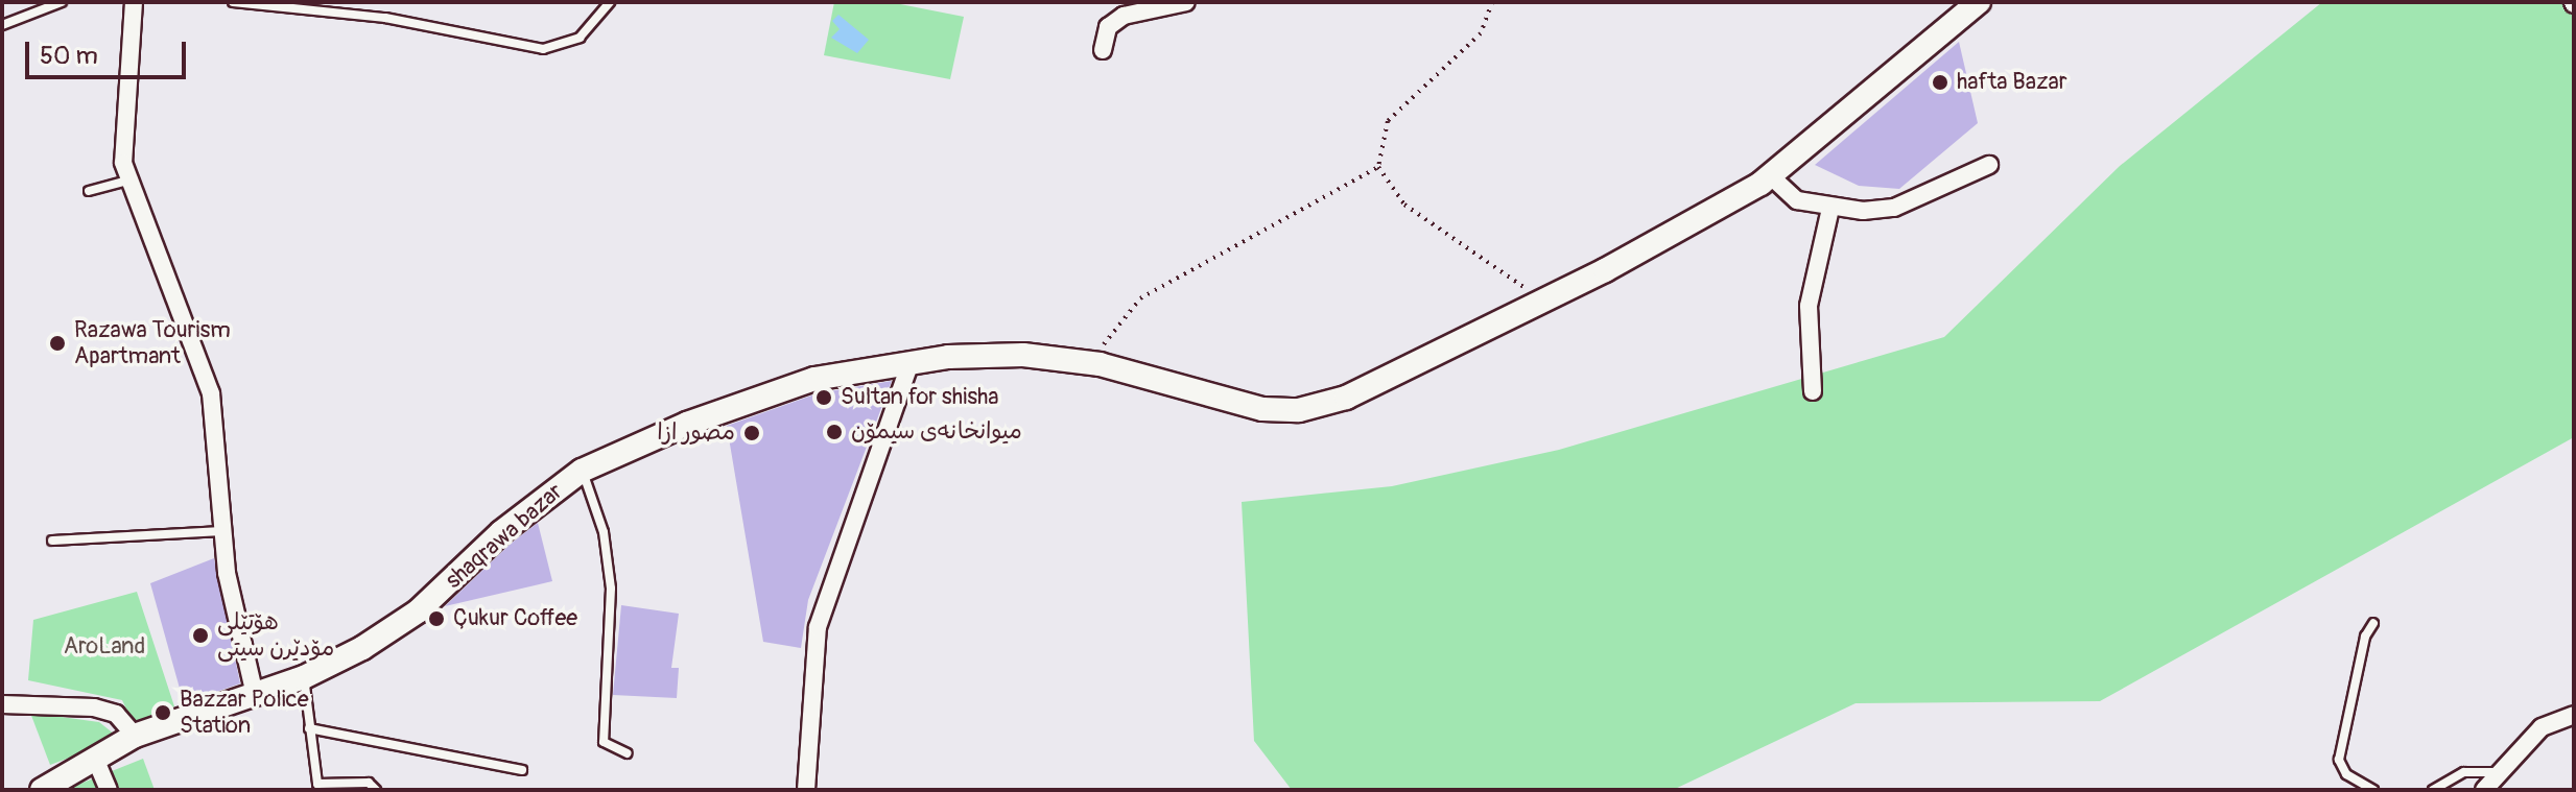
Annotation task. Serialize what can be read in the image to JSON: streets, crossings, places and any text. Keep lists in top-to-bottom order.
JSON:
{
  "streets": {
    "street": ["shaqrawa bazar"]
  },
  "parks": ["AroLand"],
  "places": [
    "hafta Bazar",
    "Razawa Tourism Apartmant",
    "Sultan for shisha",
    "میوانخانەی سیمۆن",
    "مصور ازا",
    "Çukur Coffee",
    "هۆتێلی مۆدێرن سیتی",
    "Bazzar Police Station"
  ],
  "scale_bar": "50 m"
}
